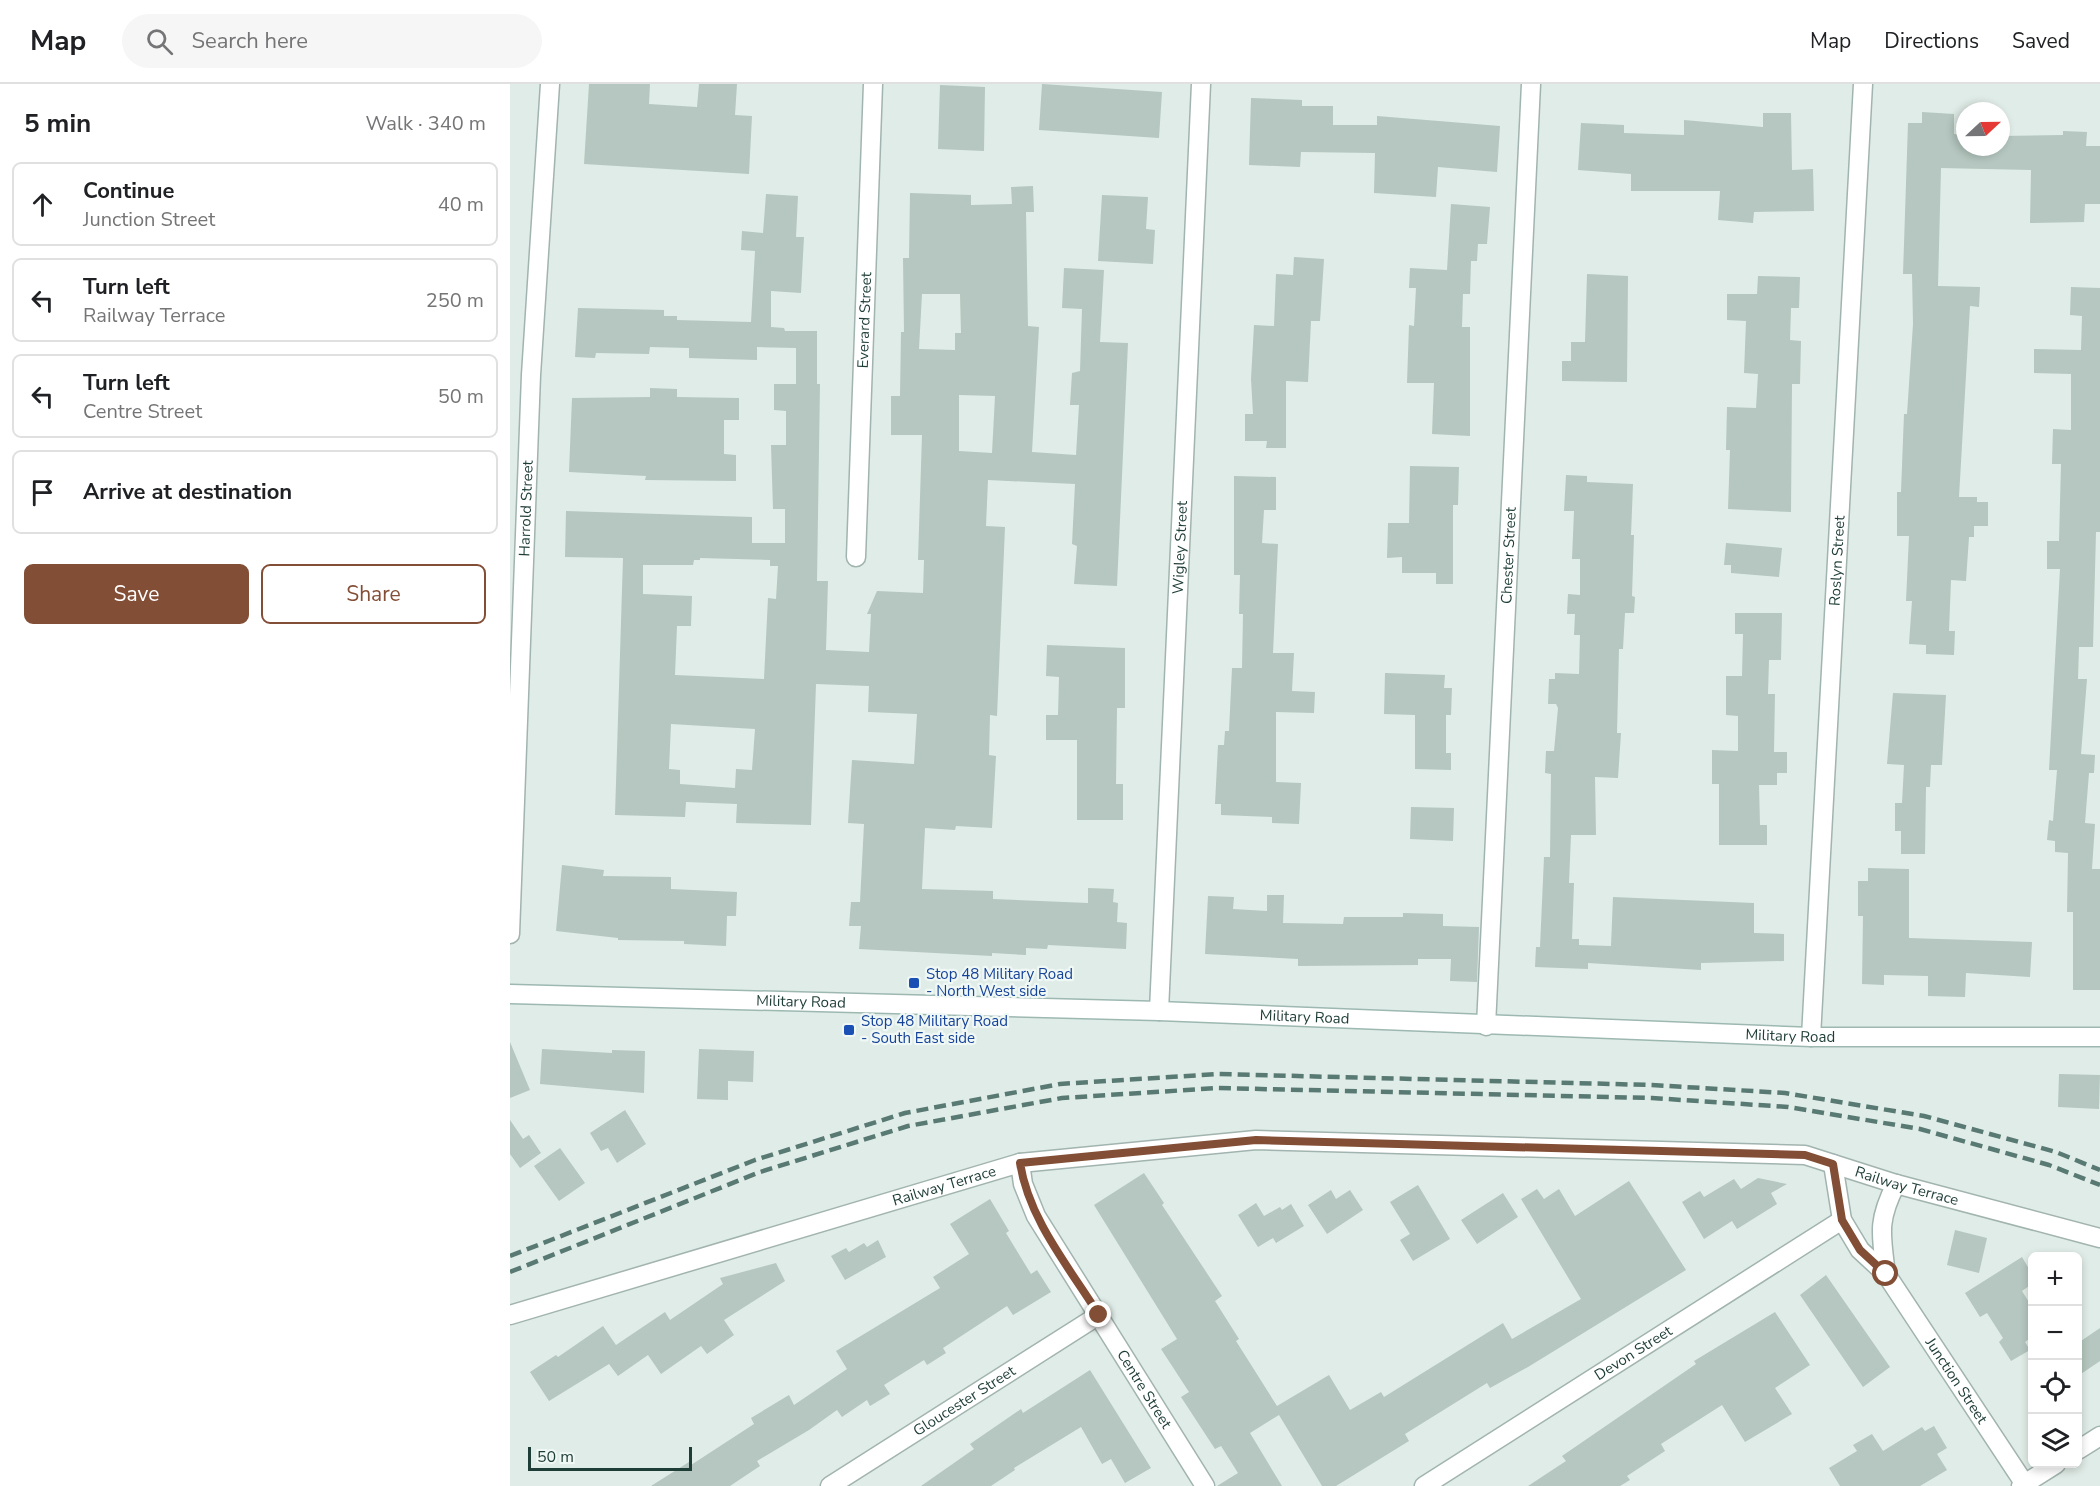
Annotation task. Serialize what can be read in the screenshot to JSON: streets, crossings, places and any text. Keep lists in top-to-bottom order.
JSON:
{
  "streets": {
    "street": [
      "Everard Street",
      "Harrold Street",
      "Wigley Street",
      "Chester Street",
      "Roslyn Street",
      "Military Road",
      "Railway Terrace",
      "Devon Street",
      "Junction Street",
      "Centre Street",
      "Gloucester Street"
    ]
  },
  "crossings": [
    ["Wigley Street", "Military Road"],
    ["Chester Street", "Military Road"],
    ["Roslyn Street", "Military Road"],
    ["Railway Terrace", "Junction Street"],
    ["Railway Terrace", "Centre Street"],
    ["Devon Street", "Junction Street"],
    ["Centre Street", "Gloucester Street"]
  ],
  "places": {
    "transit": ["Stop 48 Military Road - North West side", "Stop 48 Military Road - South East side"]
  },
  "scale_bar": "50 m",
  "north": "right",
  "page": {
    "header": "Map",
    "search": "Search here",
    "nav": ["Map", "Directions", "Saved"],
    "heading": ["5 min", "Walk · 340 m"],
    "list": [
      ["Continue", "Junction Street", "40 m"],
      ["Turn left", "Railway Terrace", "250 m"],
      ["Turn left", "Centre Street", "50 m"],
      "Arrive at destination"
    ],
    "buttons": ["Save", "Share"],
    "map_buttons": ["+", "−"],
    "scale": "50 m"
  }
}
